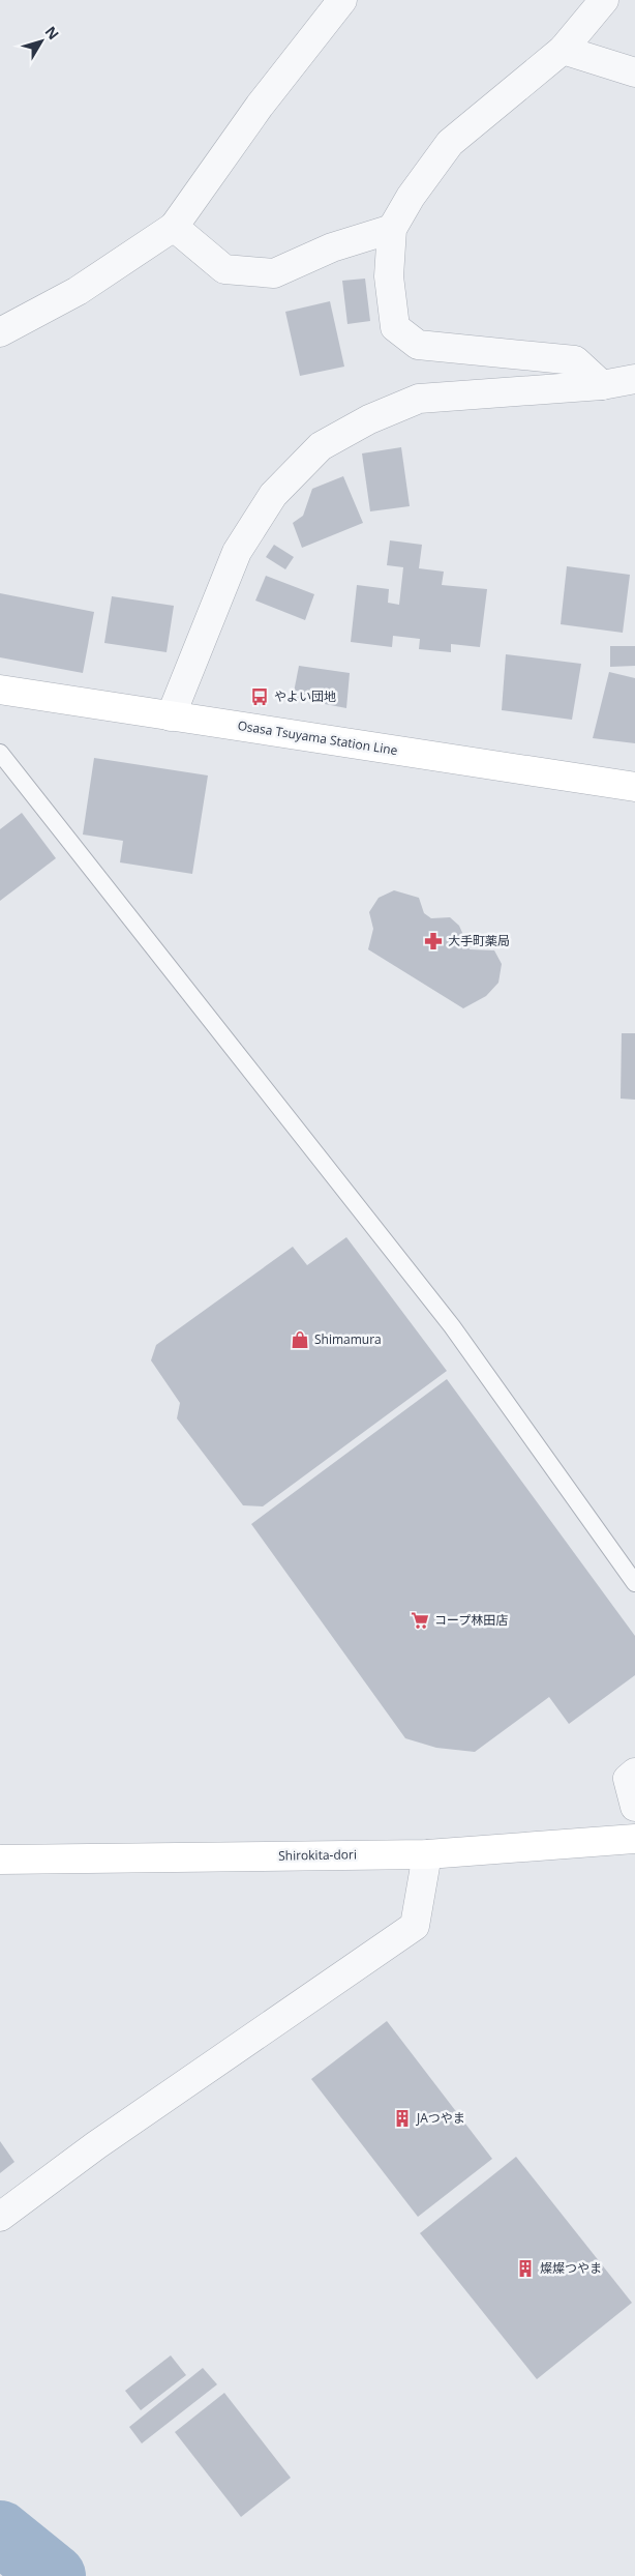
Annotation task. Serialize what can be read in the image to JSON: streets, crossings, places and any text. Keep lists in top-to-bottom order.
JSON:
{
  "streets": {
    "main road": ["Osasa Tsuyama Station Line", "Shirokita-dori"]
  },
  "places": {
    "bus stop": ["やよい団地"],
    "pharmacy": ["大手町薬局"],
    "shop": ["Shimamura"],
    "supermarket": ["コープ林田店"],
    "building": ["JAつやま", "燦燦つやま"]
  },
  "north": "top right"
}
